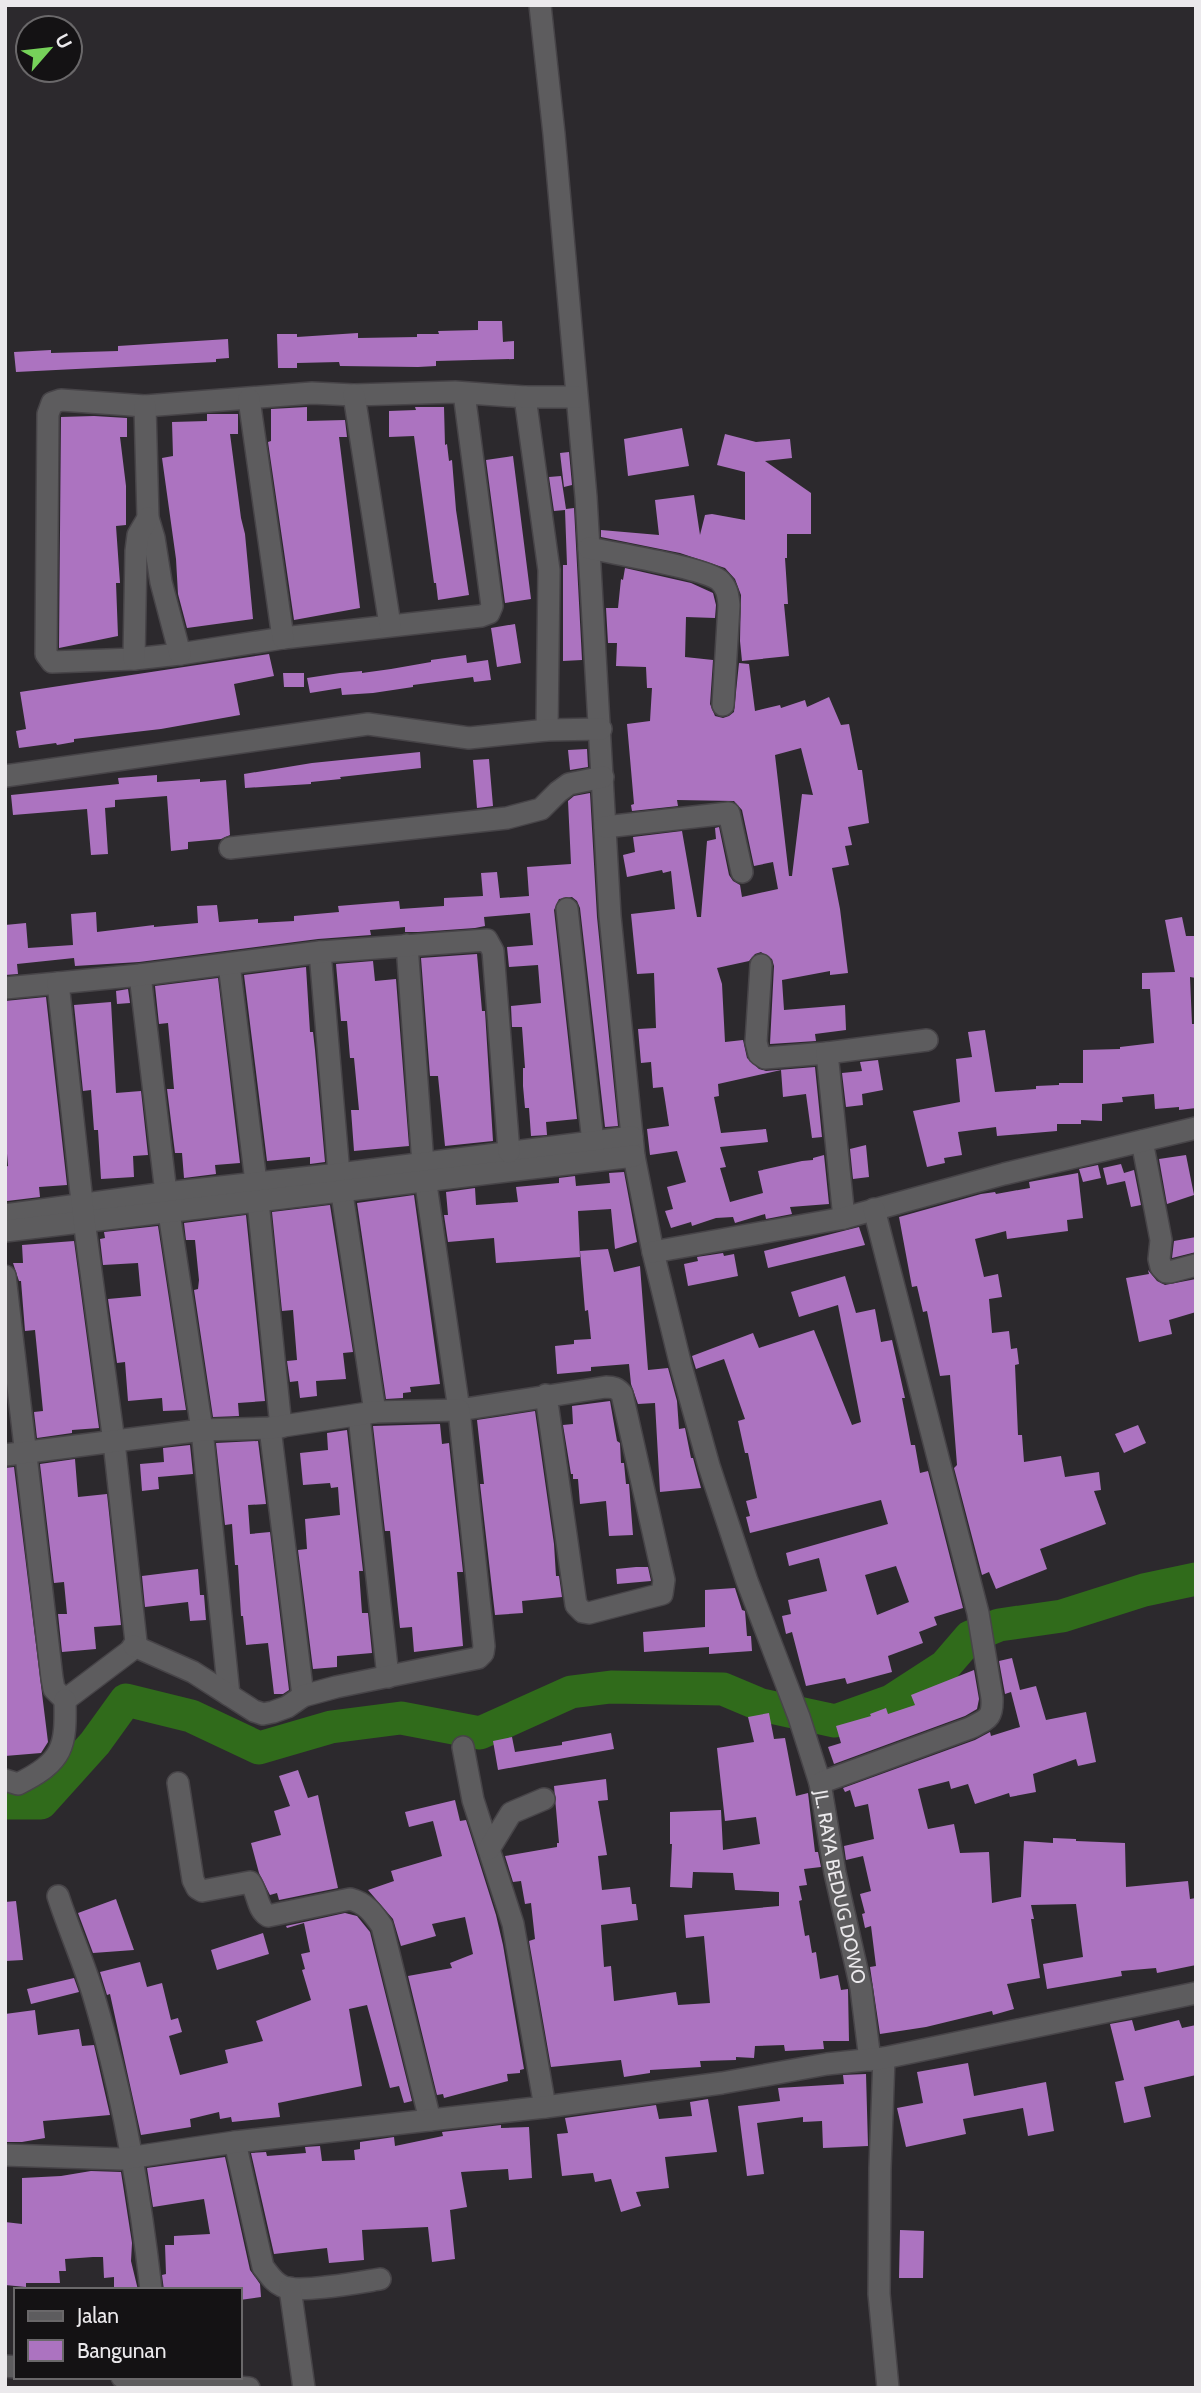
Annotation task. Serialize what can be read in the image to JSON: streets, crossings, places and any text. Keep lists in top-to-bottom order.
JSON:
{
  "streets": {
    "street": ["JL. RAYA BEDUG DOWO"]
  },
  "legend": ["Jalan", "Bangunan"],
  "north": "top right"
}
